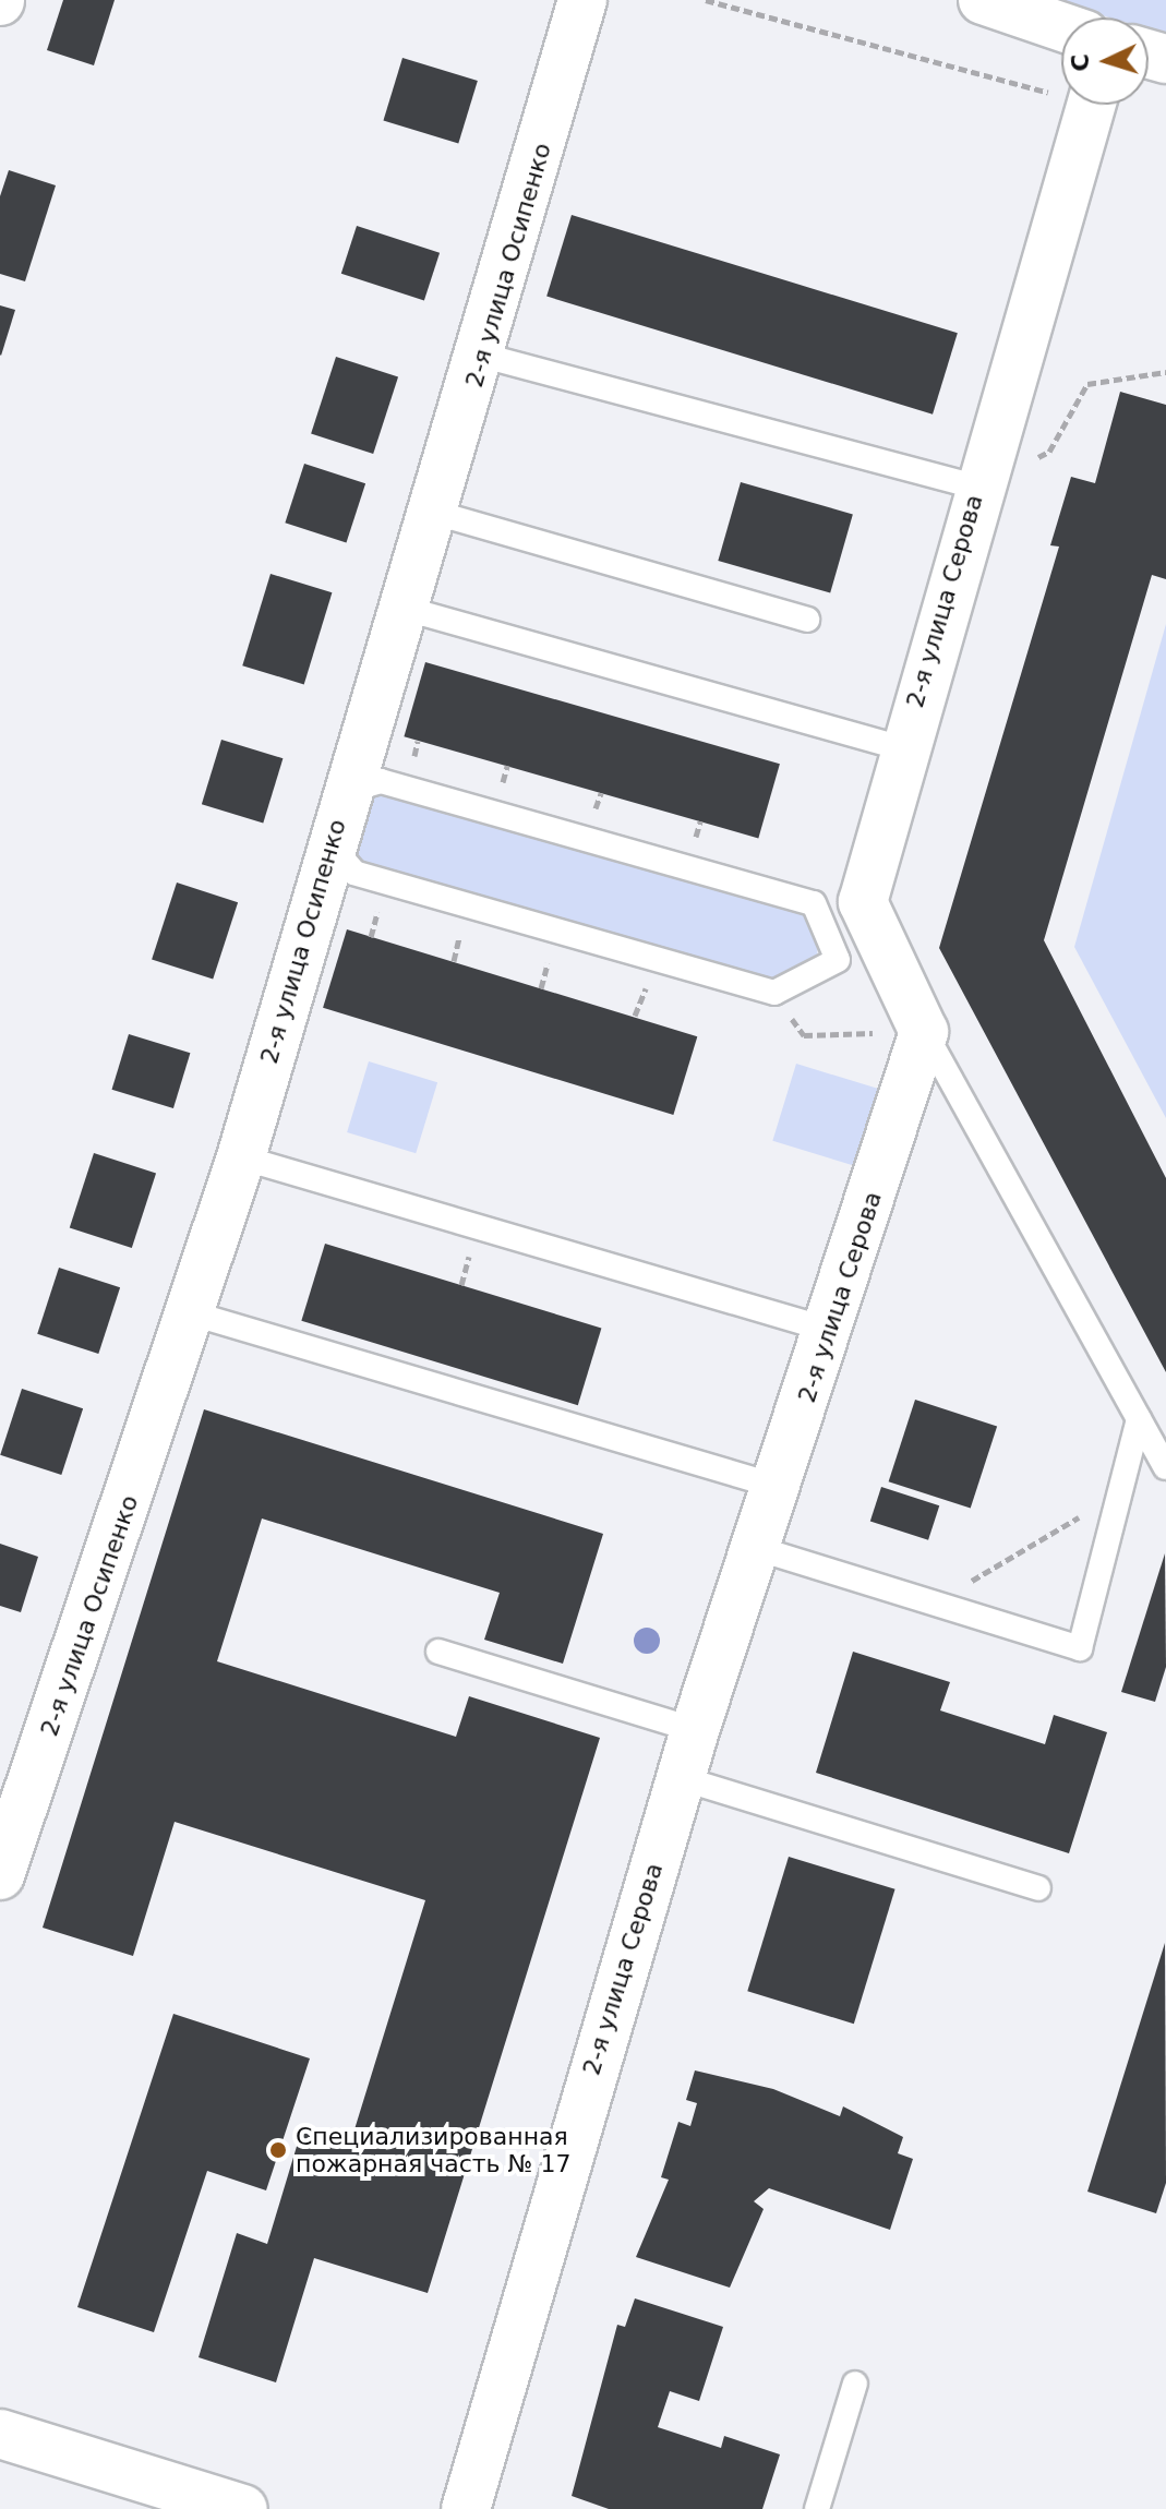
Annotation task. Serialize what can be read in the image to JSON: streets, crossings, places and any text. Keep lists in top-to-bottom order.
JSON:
{
  "streets": {
    "street": ["2-я улица Осипенко", "2-я улица Серова"]
  },
  "places": ["Специализированная пожарная часть № 17"],
  "north": "left"
}
